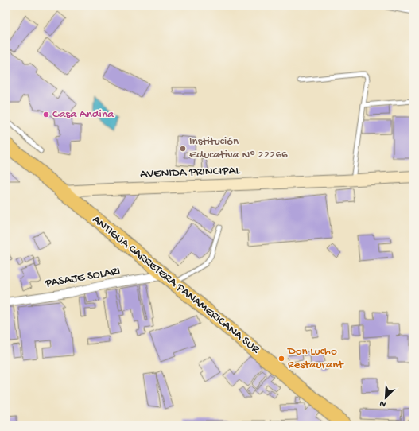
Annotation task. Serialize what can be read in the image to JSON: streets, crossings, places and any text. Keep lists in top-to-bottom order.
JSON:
{
  "streets": {
    "highway": ["ANTIGUA CARRETERA PANAMERICANA SUR"],
    "main road": ["AVENIDA PRINCIPAL"],
    "street": ["PASAJE SOLARI"]
  },
  "crossings": [
    ["AVENIDA PRINCIPAL", "ANTIGUA CARRETERA PANAMERICANA SUR"],
    ["PASAJE SOLARI", "ANTIGUA CARRETERA PANAMERICANA SUR"]
  ],
  "places": ["Casa Andina", "Institución Educativa Nº 22266", "Don Lucho Restaurant"],
  "north": "bottom left"
}
